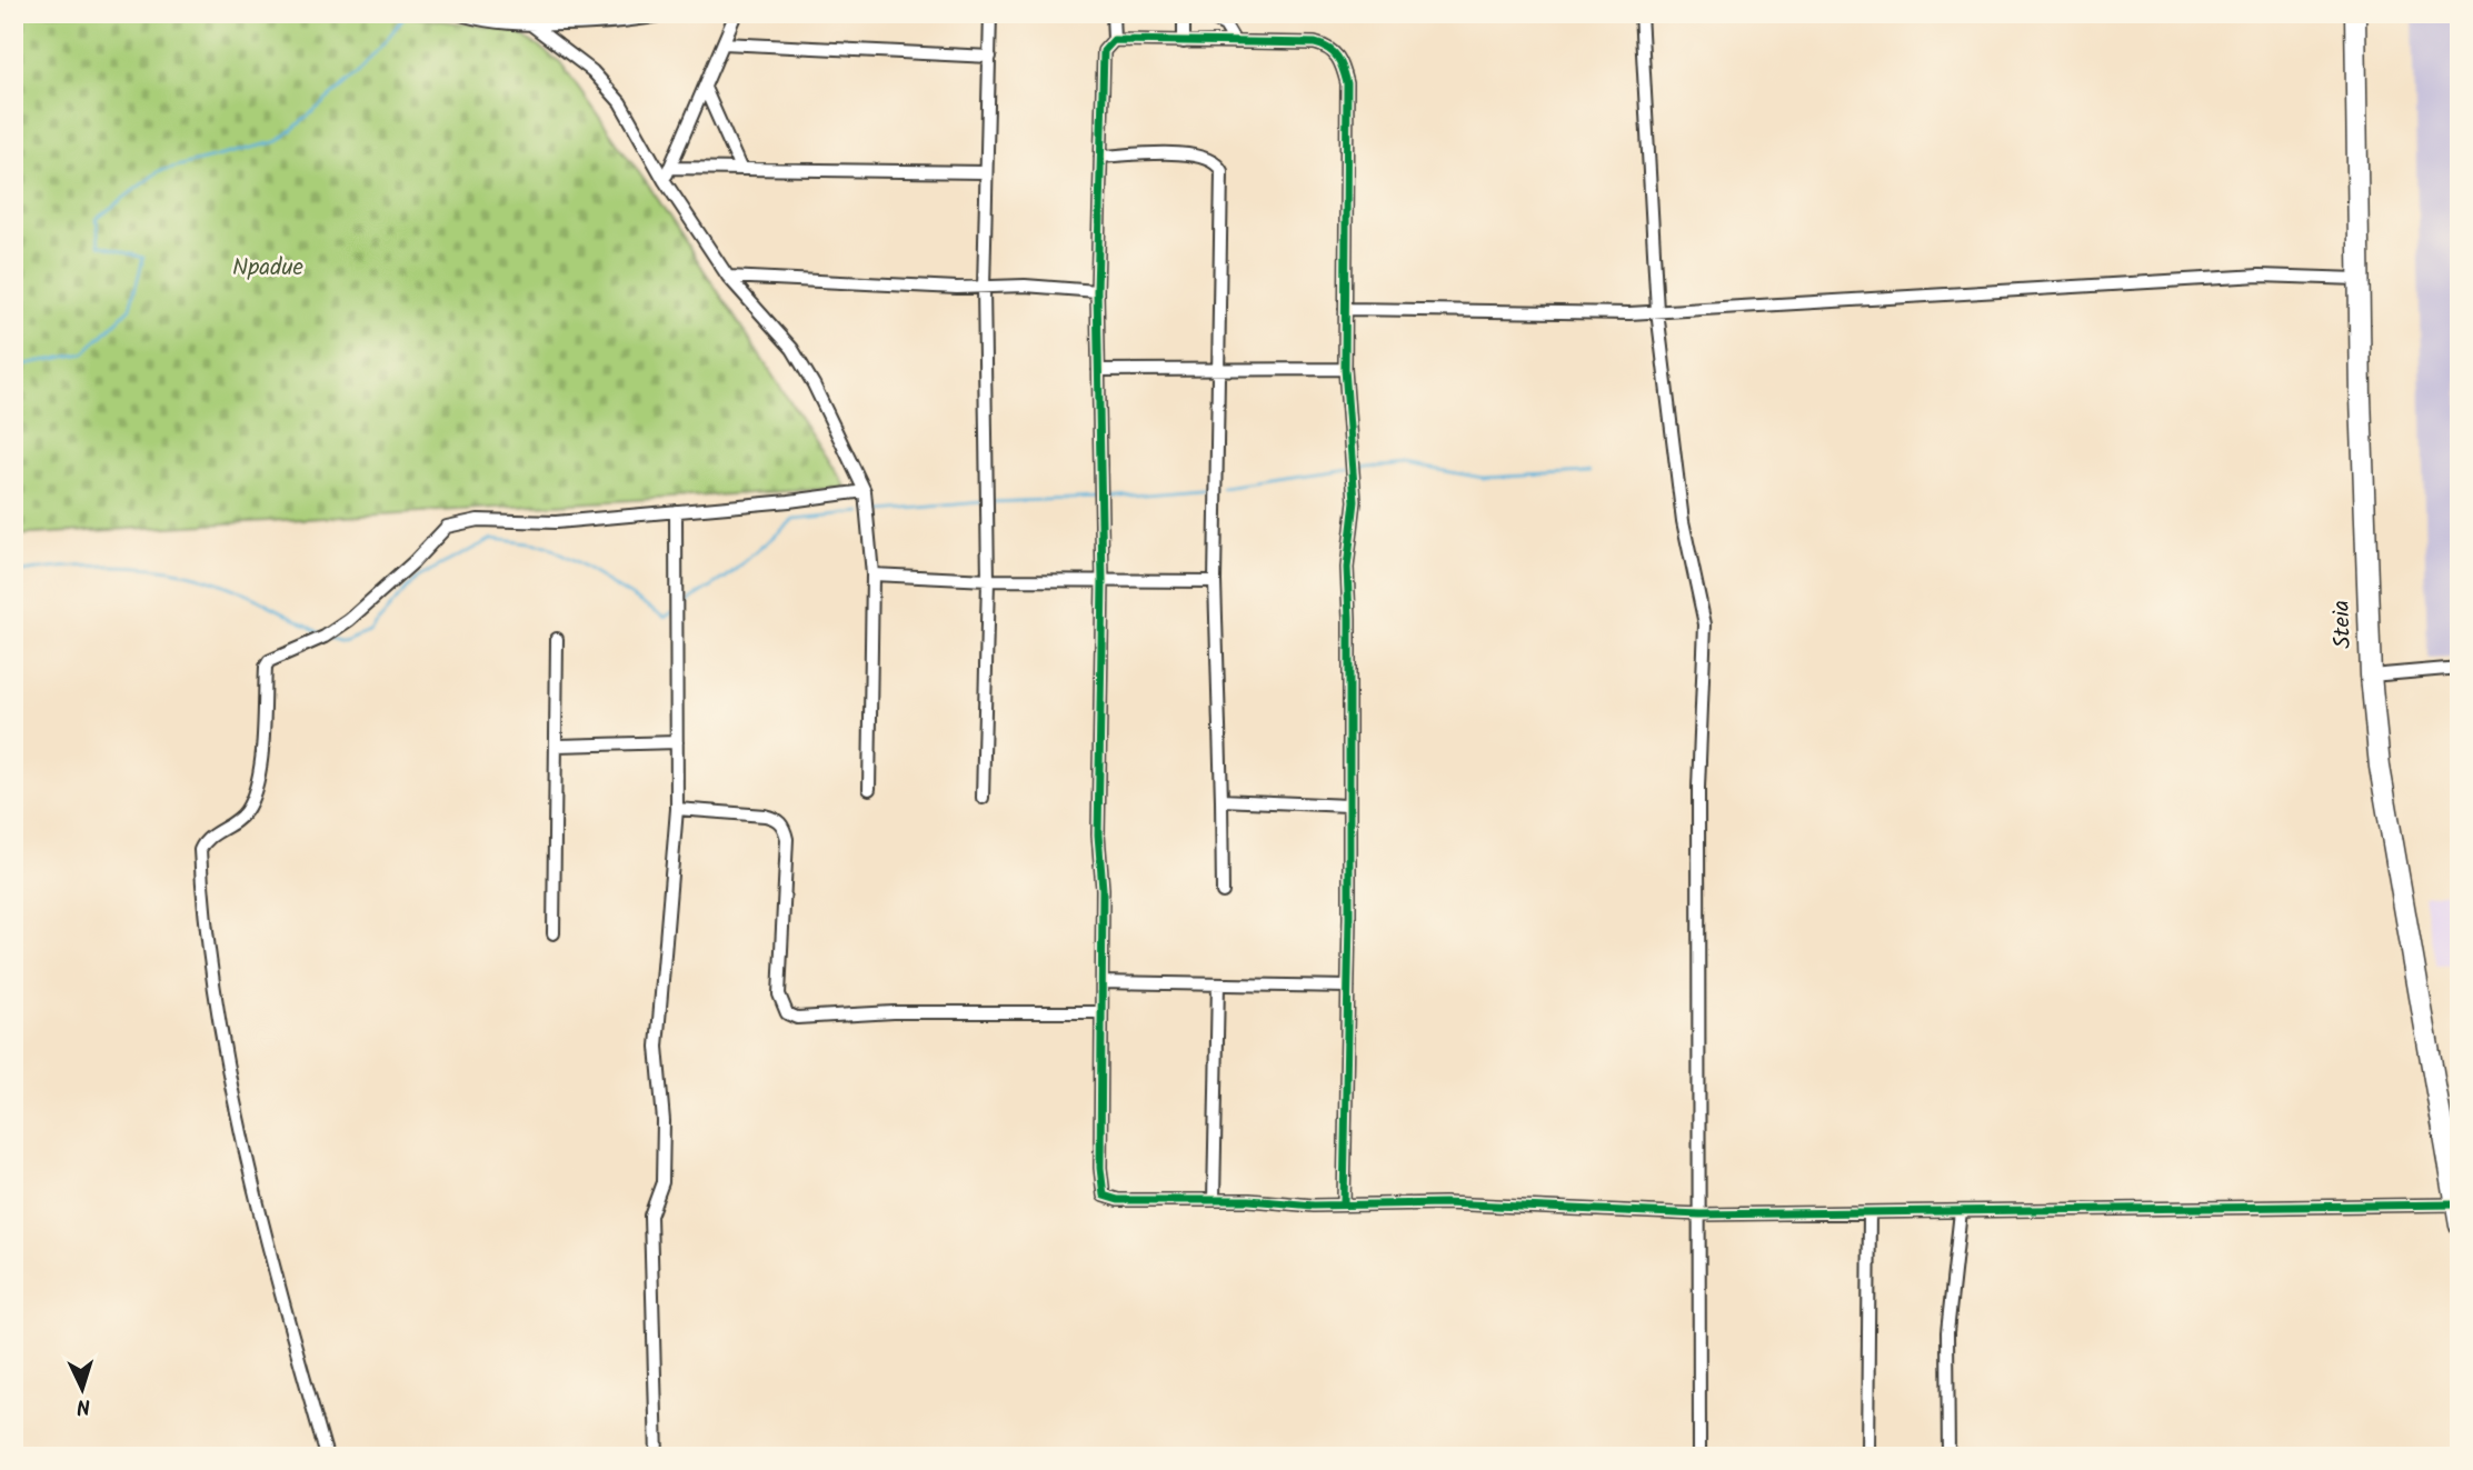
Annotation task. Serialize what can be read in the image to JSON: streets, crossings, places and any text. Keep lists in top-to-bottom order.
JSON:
{
  "streets": {
    "main road": ["Steia"]
  },
  "parks": ["Npadue"],
  "north": "bottom"
}
